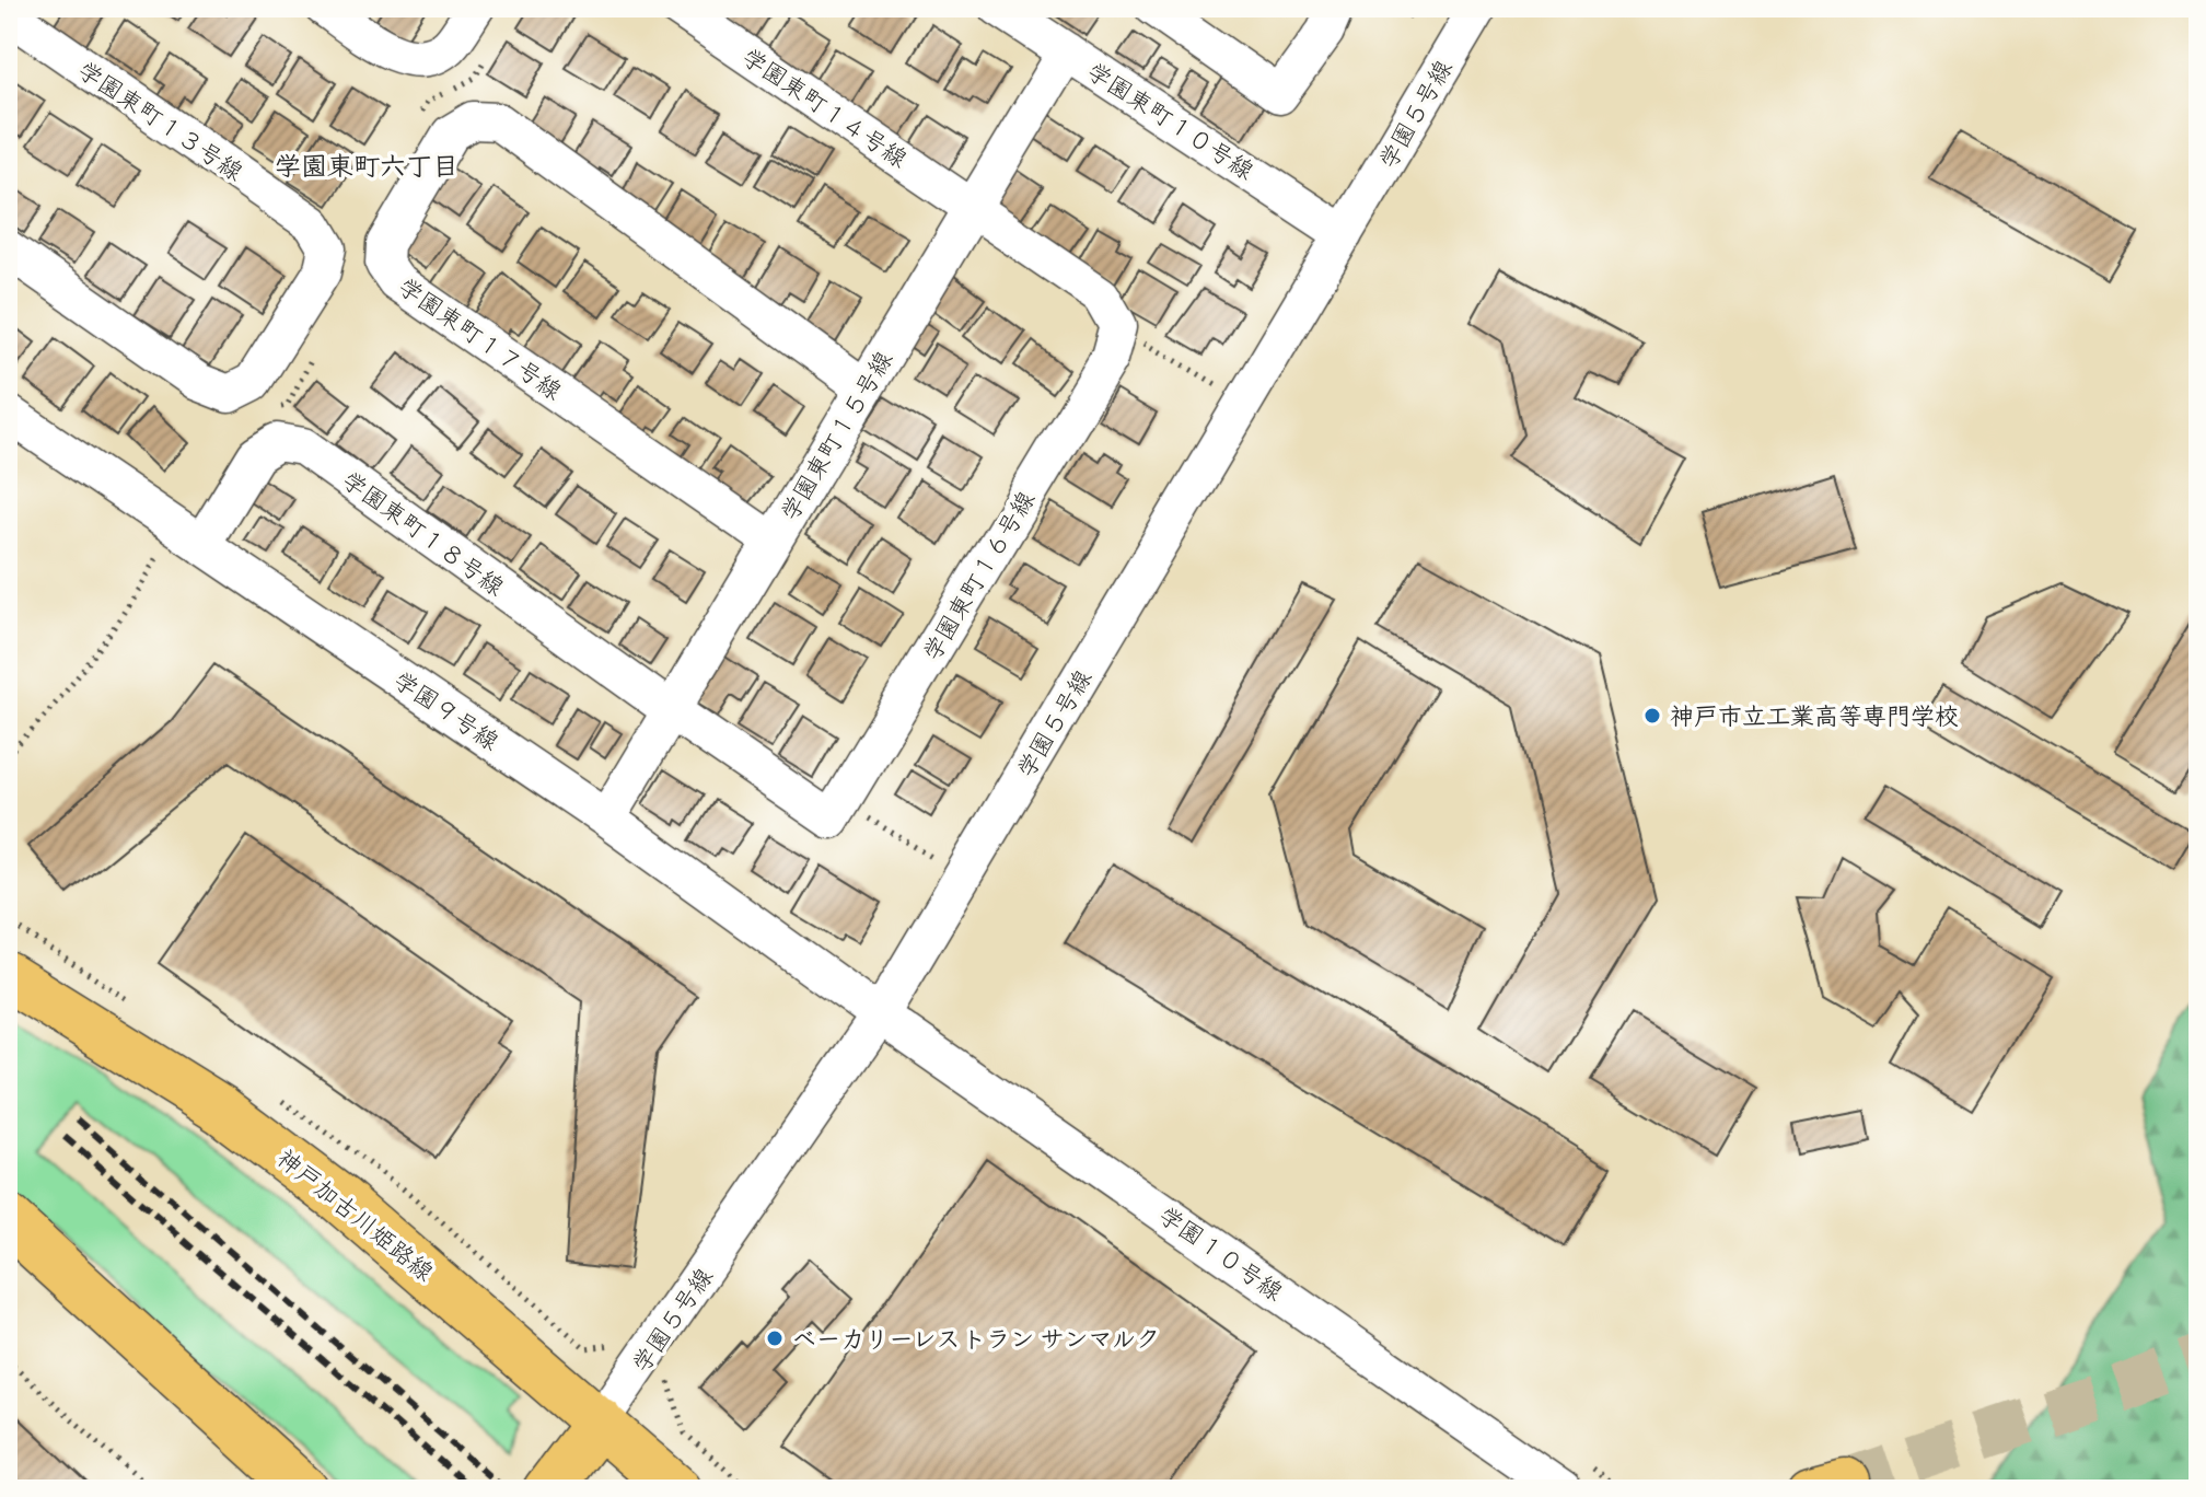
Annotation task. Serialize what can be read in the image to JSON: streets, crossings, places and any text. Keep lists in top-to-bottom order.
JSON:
{
  "streets": {
    "main road": ["神戸加古川姫路線"],
    "street": [
      "学園東町１４号線",
      "学園５号線",
      "学園東町１３号線",
      "学園東町１０号線",
      "学園東町１７号線",
      "学園東町１５号線",
      "学園東町１８号線",
      "学園東町１６号線",
      "学園９号線",
      "学園１０号線"
    ]
  },
  "crossings": [
    ["学園東町１４号線", "学園東町１５号線"],
    ["学園５号線", "学園東町１０号線"],
    ["学園５号線", "学園９号線"],
    ["学園５号線", "神戸加古川姫路線"],
    ["学園５号線", "学園１０号線"],
    ["学園東町１０号線", "学園東町１５号線"],
    ["学園東町１７号線", "学園東町１５号線"],
    ["学園東町１５号線", "学園東町１８号線"],
    ["学園東町１５号線", "学園９号線"],
    ["学園東町１８号線", "学園９号線"],
    ["学園９号線", "学園１０号線"]
  ],
  "districts": ["学園東町六丁目"],
  "places": ["神戸市立工業高等専門学校", "ベーカリーレストラン サンマルク"]
}
